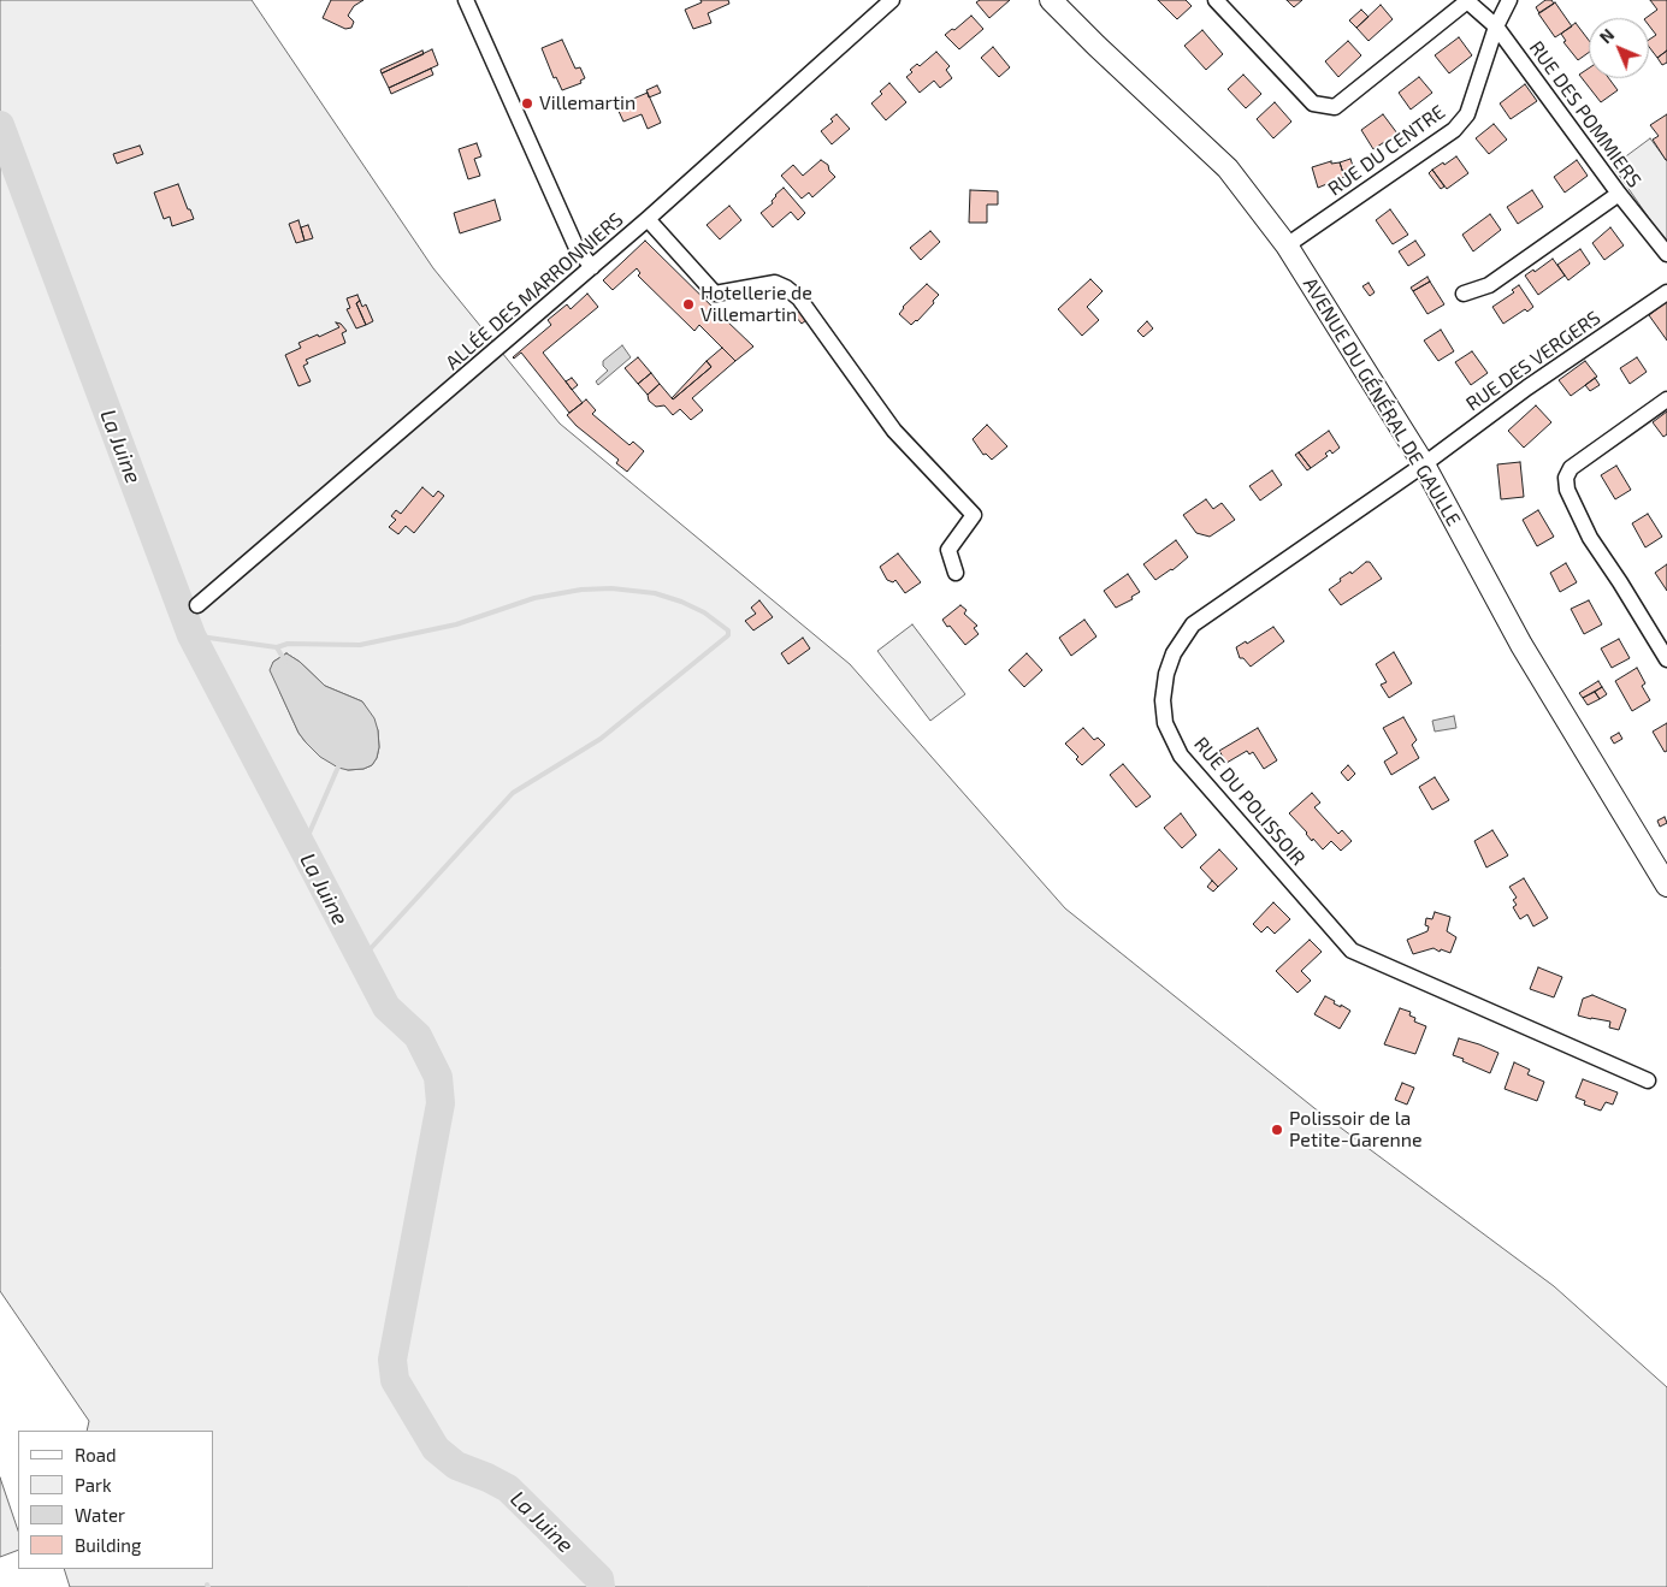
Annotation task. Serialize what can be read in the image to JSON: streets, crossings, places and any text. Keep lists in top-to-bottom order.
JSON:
{
  "streets": {
    "main road": ["AVENUE DU GÉNÉRAL DE GAULLE"],
    "street": [
      "RUE DES POMMIERS",
      "RUE DU CENTRE",
      "ALLÉE DES MARRONNIERS",
      "RUE DES VERGERS",
      "RUE DU POLISSOIR"
    ]
  },
  "crossings": [
    ["RUE DES POMMIERS", "RUE DU CENTRE"],
    ["RUE DU CENTRE", "AVENUE DU GÉNÉRAL DE GAULLE"],
    ["RUE DES VERGERS", "AVENUE DU GÉNÉRAL DE GAULLE"],
    ["RUE DES VERGERS", "RUE DU POLISSOIR"],
    ["AVENUE DU GÉNÉRAL DE GAULLE", "RUE DU POLISSOIR"]
  ],
  "water": ["La Juine"],
  "places": ["Villemartin", "Hotellerie de Villemartin", "Polissoir de la Petite-Garenne"],
  "legend": [
    "Road",
    "Park",
    "Water",
    "Building"
  ],
  "north": "top left"
}
